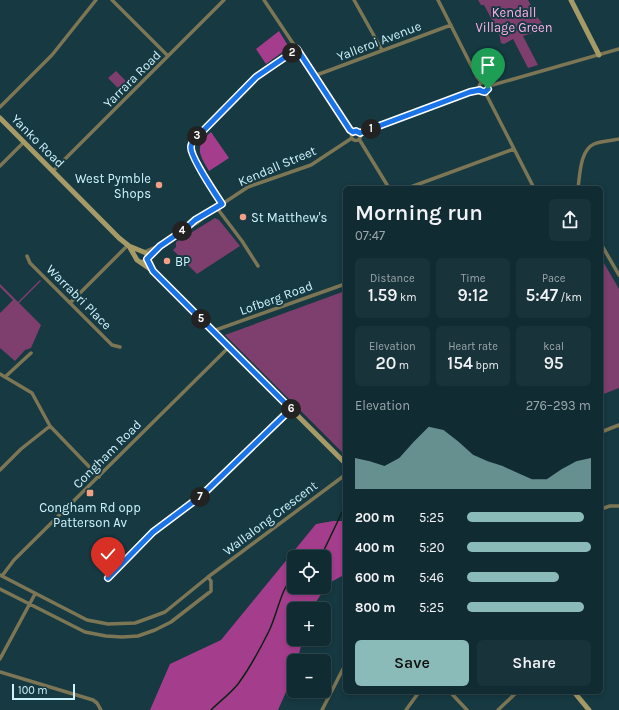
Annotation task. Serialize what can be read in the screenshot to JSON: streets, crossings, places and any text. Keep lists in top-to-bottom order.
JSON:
{
  "streets": {
    "main road": ["Yanko Road"],
    "street": [
      "Yalleroi Avenue",
      "Yarrara Road",
      "Kendall Street",
      "Warrabri Place",
      "Lofberg Road",
      "Congham Road",
      "Wallalong Crescent"
    ]
  },
  "crossings": [
    ["Yarrara Road", "Yanko Road"],
    ["Yanko Road", "Kendall Street"],
    ["Yanko Road", "Lofberg Road"],
    ["Yanko Road", "Congham Road"],
    ["Congham Road", "Wallalong Crescent"]
  ],
  "parks": ["Kendall Village Green"],
  "places": {
    "other": ["West Pymble Shops", "St Matthew's", "BP"],
    "transit": ["Congham Rd opp Patterson Av"]
  },
  "scale_bar": "100 m",
  "page": {
    "pins": [
      "2",
      "1",
      "3",
      "4",
      "5",
      "6",
      "7"
    ],
    "heading": ["Morning run", "07:47"],
    "stats": [
      ["Distance", "1.59 km"],
      ["Time", "9:12"],
      ["Pace", "5:47 /km"],
      ["Elevation", "20 m"],
      ["Heart rate", "154 bpm"],
      ["kcal", "95"]
    ],
    "chart": ["Elevation", "276–293 m"],
    "list": [
      {
        "name": "200 m",
        "note": "5:25"
      },
      {
        "name": "400 m",
        "note": "5:20"
      },
      {
        "name": "600 m",
        "note": "5:46"
      },
      {
        "name": "800 m",
        "note": "5:25"
      }
    ],
    "map_buttons": ["+", "−"],
    "buttons": ["Save", "Share"],
    "scale": "100 m"
  }
}
